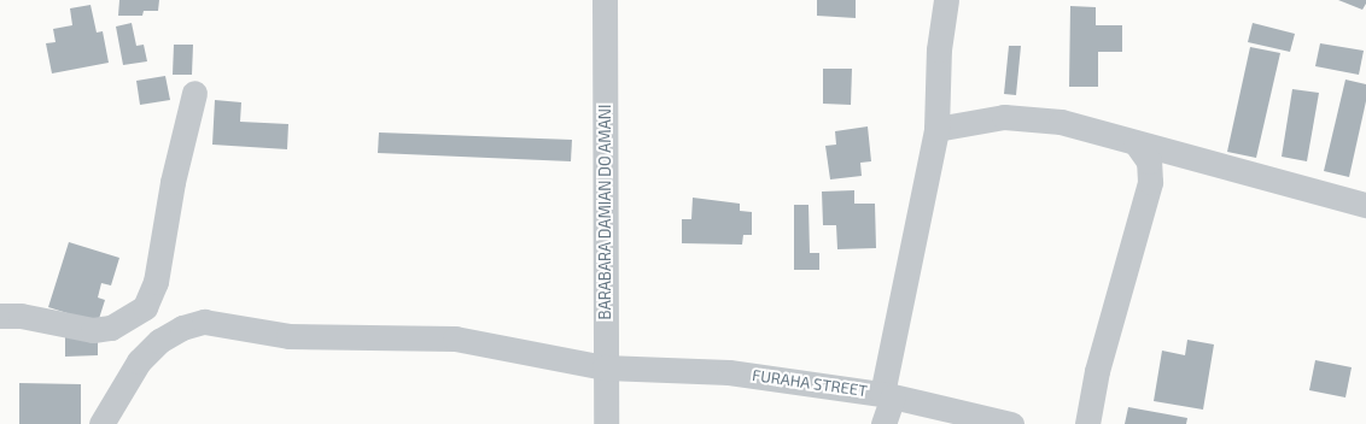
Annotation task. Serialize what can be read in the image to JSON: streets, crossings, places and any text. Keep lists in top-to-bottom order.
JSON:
{
  "streets": {
    "street": ["BARABARA DAMIAN DO AMANI", "FURAHA STREET"]
  },
  "crossings": [
    ["BARABARA DAMIAN DO AMANI", "FURAHA STREET"]
  ]
}
